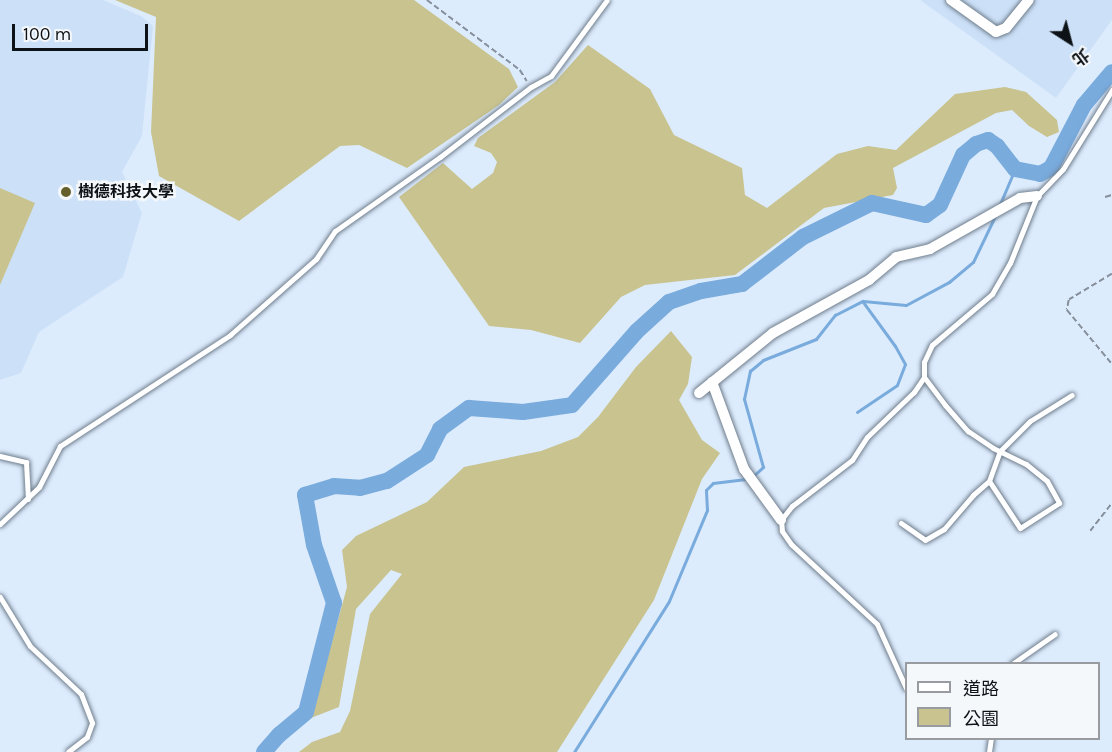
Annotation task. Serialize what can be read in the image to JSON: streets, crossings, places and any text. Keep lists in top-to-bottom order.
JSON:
{
  "places": ["樹德科技大學"],
  "legend": ["道路", "公園"],
  "scale_bar": "100 m",
  "north": "bottom right"
}
